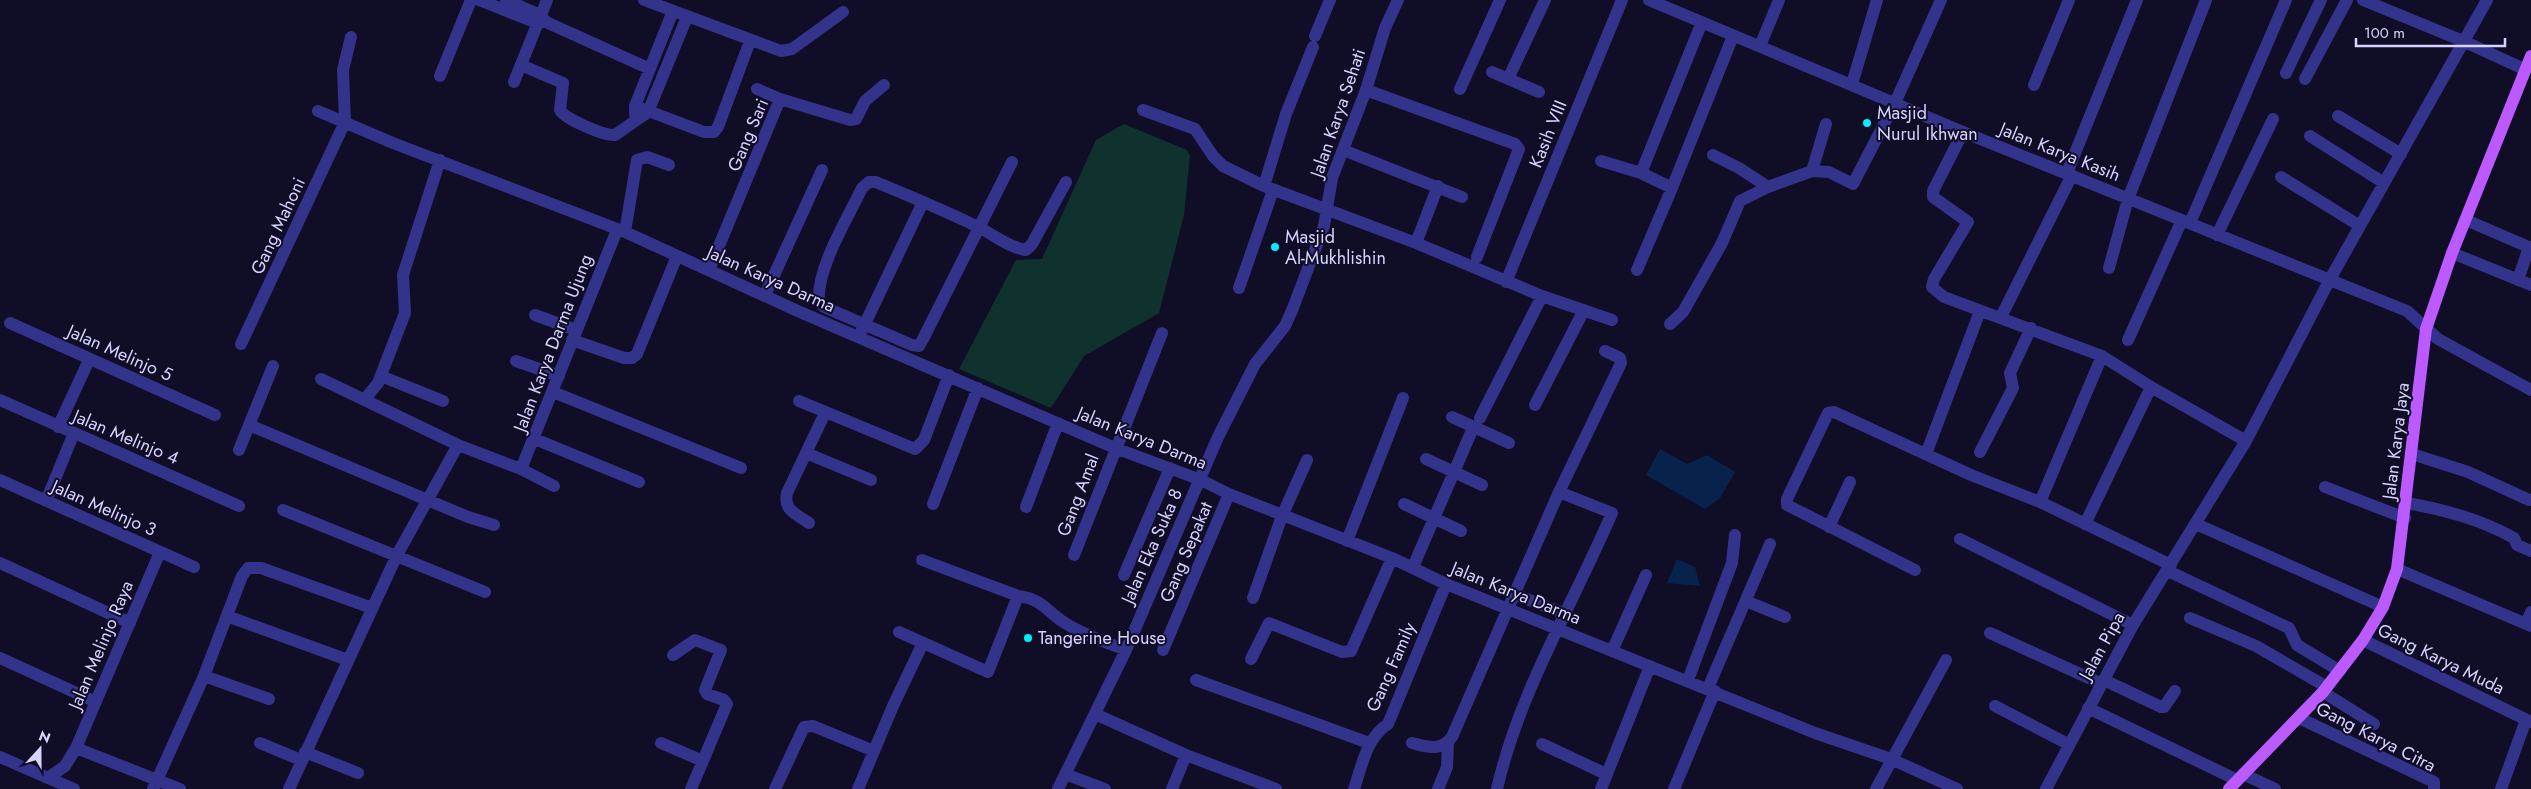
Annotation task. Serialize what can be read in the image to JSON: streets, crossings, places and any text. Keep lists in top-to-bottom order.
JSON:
{
  "streets": {
    "main road": ["Jalan Karya Jaya"],
    "street": [
      "Jalan Karya Sehati",
      "Kasih VIII",
      "Gang Sari",
      "Jalan Karya Kasih",
      "Gang Mahoni",
      "Jalan Karya Darma",
      "Jalan Karya Darma Ujung",
      "Jalan Melinjo 5",
      "Jalan Melinjo 4",
      "Gang Amal",
      "Jalan Melinjo 3",
      "Jalan Eka Suka 8",
      "Gang Sepakat",
      "Jalan Melinjo Raya",
      "Jalan Pipa",
      "Gang Karya Muda",
      "Gang Family",
      "Gang Karya Citra"
    ]
  },
  "crossings": [
    ["Jalan Karya Sehati", "Jalan Karya Darma"],
    ["Jalan Karya Sehati", "Jalan Eka Suka 8"],
    ["Gang Sari", "Jalan Karya Darma"],
    ["Jalan Karya Kasih", "Jalan Karya Jaya"],
    ["Jalan Karya Kasih", "Jalan Pipa"],
    ["Gang Mahoni", "Jalan Karya Darma"],
    ["Jalan Karya Darma", "Jalan Karya Darma Ujung"],
    ["Jalan Karya Darma", "Gang Amal"],
    ["Jalan Karya Darma", "Jalan Eka Suka 8"],
    ["Jalan Karya Darma", "Gang Sepakat"],
    ["Jalan Karya Darma", "Gang Family"],
    ["Jalan Karya Jaya", "Gang Karya Muda"],
    ["Jalan Karya Jaya", "Gang Karya Citra"],
    ["Jalan Melinjo 3", "Jalan Melinjo Raya"]
  ],
  "places": ["Masjid Nurul Ikhwan", "Masjid Al-Mukhlishin", "Tangerine House"],
  "scale_bar": "100 m",
  "north": "top"
}
